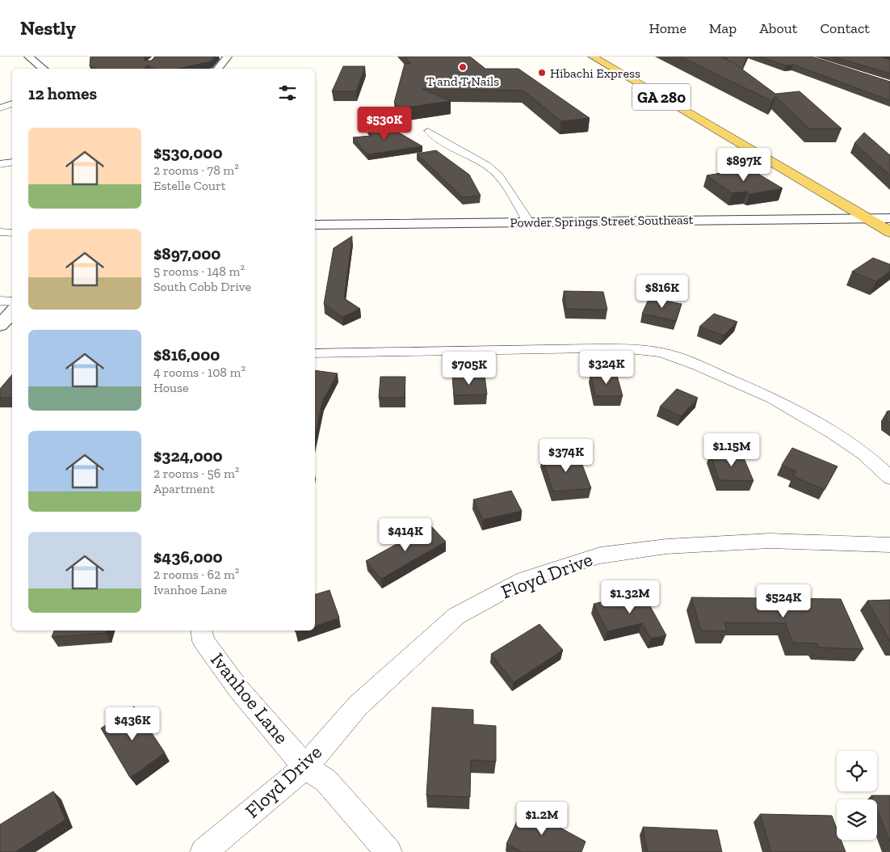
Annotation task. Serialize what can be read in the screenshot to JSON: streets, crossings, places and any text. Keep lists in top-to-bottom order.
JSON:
{
  "streets": {
    "main road": ["GA 280"],
    "street": ["Powder Springs Street Southeast", "Floyd Drive", "Ivanhoe Lane"]
  },
  "crossings": [
    ["GA 280", "Powder Springs Street Southeast"],
    ["Floyd Drive", "Ivanhoe Lane"]
  ],
  "places": ["T and T Nails", "Hibachi Express"],
  "page": {
    "header": "Nestly",
    "nav": [
      "Home",
      "Map",
      "About",
      "Contact"
    ],
    "heading": "12 homes",
    "price": [
      "$530K",
      "$897K",
      "$816K",
      "$324K",
      "$705K",
      "$1.15M",
      "$374K",
      "$414K",
      "$1.32M",
      "$524K",
      "$436K",
      "$1.2M"
    ],
    "list": [
      {
        "name": "$530,000",
        "note": "2 rooms · 78 m² · Estelle Court"
      },
      {
        "name": "$897,000",
        "note": "5 rooms · 148 m² · South Cobb Drive"
      },
      {
        "name": "$816,000",
        "note": "4 rooms · 108 m² · House"
      },
      {
        "name": "$324,000",
        "note": "2 rooms · 56 m² · Apartment"
      },
      {
        "name": "$436,000",
        "note": "2 rooms · 62 m² · Ivanhoe Lane"
      }
    ]
  }
}
